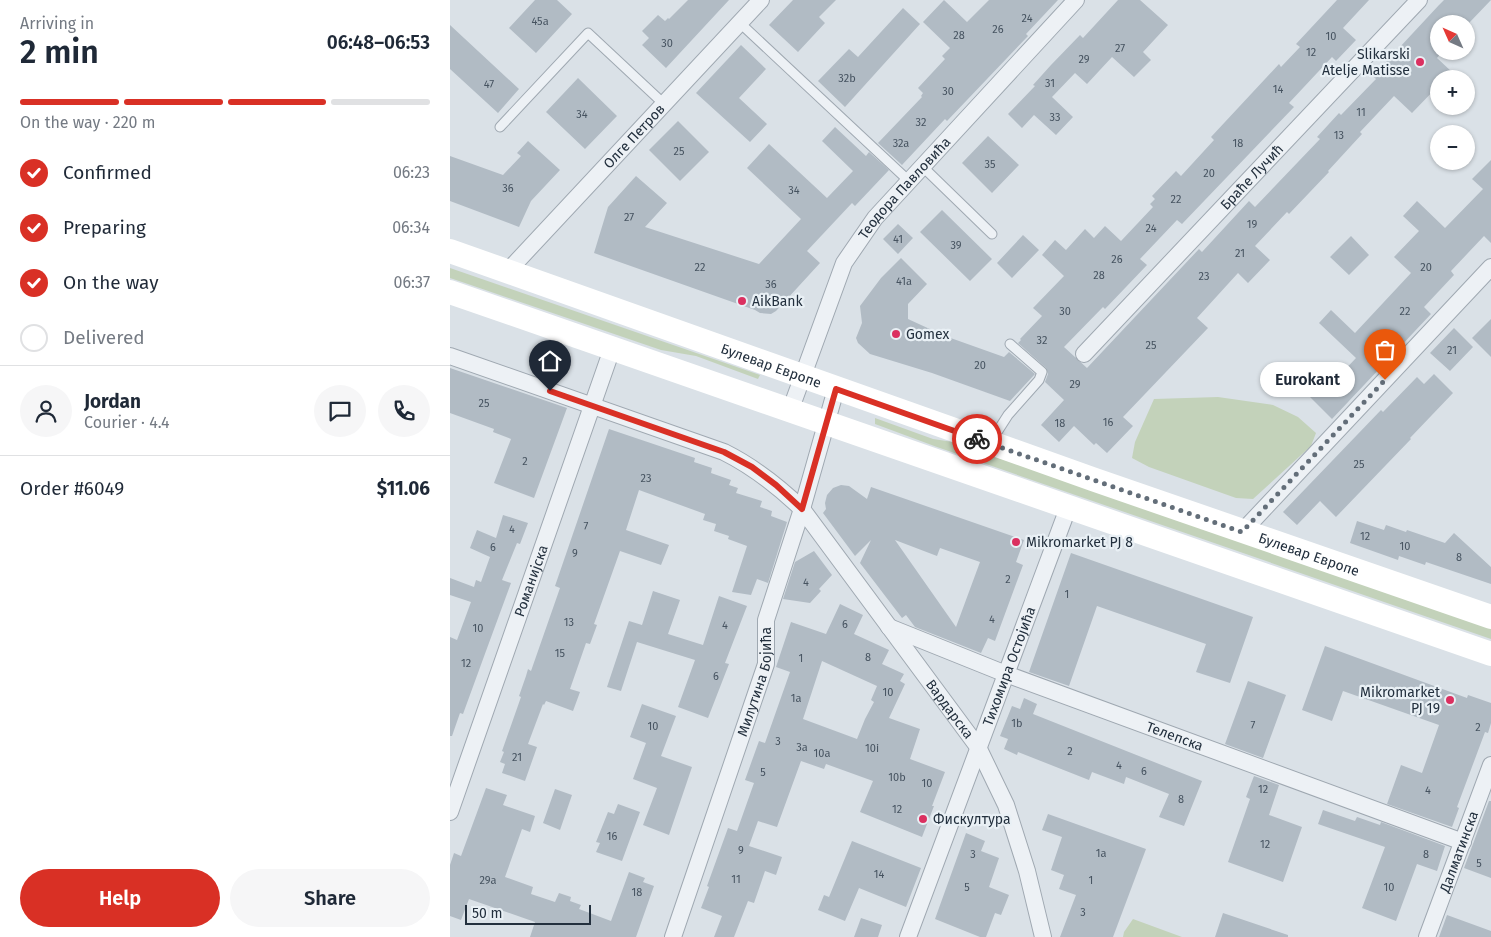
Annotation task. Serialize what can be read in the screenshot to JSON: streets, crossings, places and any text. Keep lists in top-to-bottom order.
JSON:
{
  "streets": {
    "main road": ["Булевар Европе"],
    "street": [
      "Олге Петров",
      "Браће Лучић",
      "Теодора Павловића",
      "Романијска",
      "Тихомира Остојића",
      "Милутина Бојића",
      "Вардарска",
      "Телепска",
      "Далматинска"
    ]
  },
  "crossings": [
    ["Олге Петров", "Булевар Европе"],
    ["Теодора Павловића", "Булевар Европе"],
    ["Булевар Европе", "Милутина Бојића"],
    ["Тихомира Остојића", "Вардарска"],
    ["Тихомира Остојића", "Телепска"],
    ["Милутина Бојића", "Вардарска"],
    ["Вардарска", "Телепска"],
    ["Телепска", "Далматинска"]
  ],
  "places": [
    "Slikarski Atelje Matisse",
    "AikBank",
    "Gomex",
    "Eurokant",
    "Mikromarket PJ 8",
    "Mikromarket PJ 19",
    "Фискултура"
  ],
  "house_numbers": [
    "24",
    "45a",
    "26",
    "28",
    "10",
    "30",
    "27",
    "12",
    "29",
    "32b",
    "31",
    "47",
    "14",
    "30",
    "11",
    "34",
    "33",
    "32",
    "13",
    "32a",
    "18",
    "25",
    "35",
    "20",
    "36",
    "34",
    "22",
    "27",
    "19",
    "24",
    "41",
    "39",
    "21",
    "26",
    "22",
    "20",
    "28",
    "23",
    "41a",
    "36",
    "30",
    "22",
    "32",
    "25",
    "21",
    "20",
    "29",
    "25",
    "16",
    "18",
    "2",
    "25",
    "23",
    "7",
    "4",
    "12",
    "10",
    "6",
    "9",
    "8",
    "2",
    "4",
    "1",
    "4",
    "13",
    "6",
    "4",
    "10",
    "15",
    "8",
    "1",
    "12",
    "6",
    "10",
    "1a",
    "1b",
    "7",
    "10",
    "2",
    "3",
    "3a",
    "10i",
    "2",
    "10a",
    "21",
    "4",
    "6",
    "5",
    "10b",
    "10",
    "12",
    "4",
    "8",
    "12",
    "16",
    "12",
    "9",
    "1a",
    "3",
    "8",
    "5",
    "14",
    "11",
    "29a",
    "1",
    "5",
    "10",
    "18",
    "3"
  ],
  "scale_bar": "50 m",
  "north": "top left",
  "page": {
    "heading": ["2 min", "Arriving in", "06:48–06:53"],
    "panel": [
      "Jordan",
      "Courier · 4.4",
      "Order #6049",
      "$11.06"
    ],
    "map_buttons": ["+", "−"],
    "bar": "On the way · 220 m",
    "list": [
      ["Confirmed", "06:23"],
      ["Preparing", "06:34"],
      ["On the way", "06:37"],
      "Delivered"
    ],
    "bubble": "Eurokant",
    "buttons": ["Help", "Share"],
    "scale": "50 m"
  }
}
